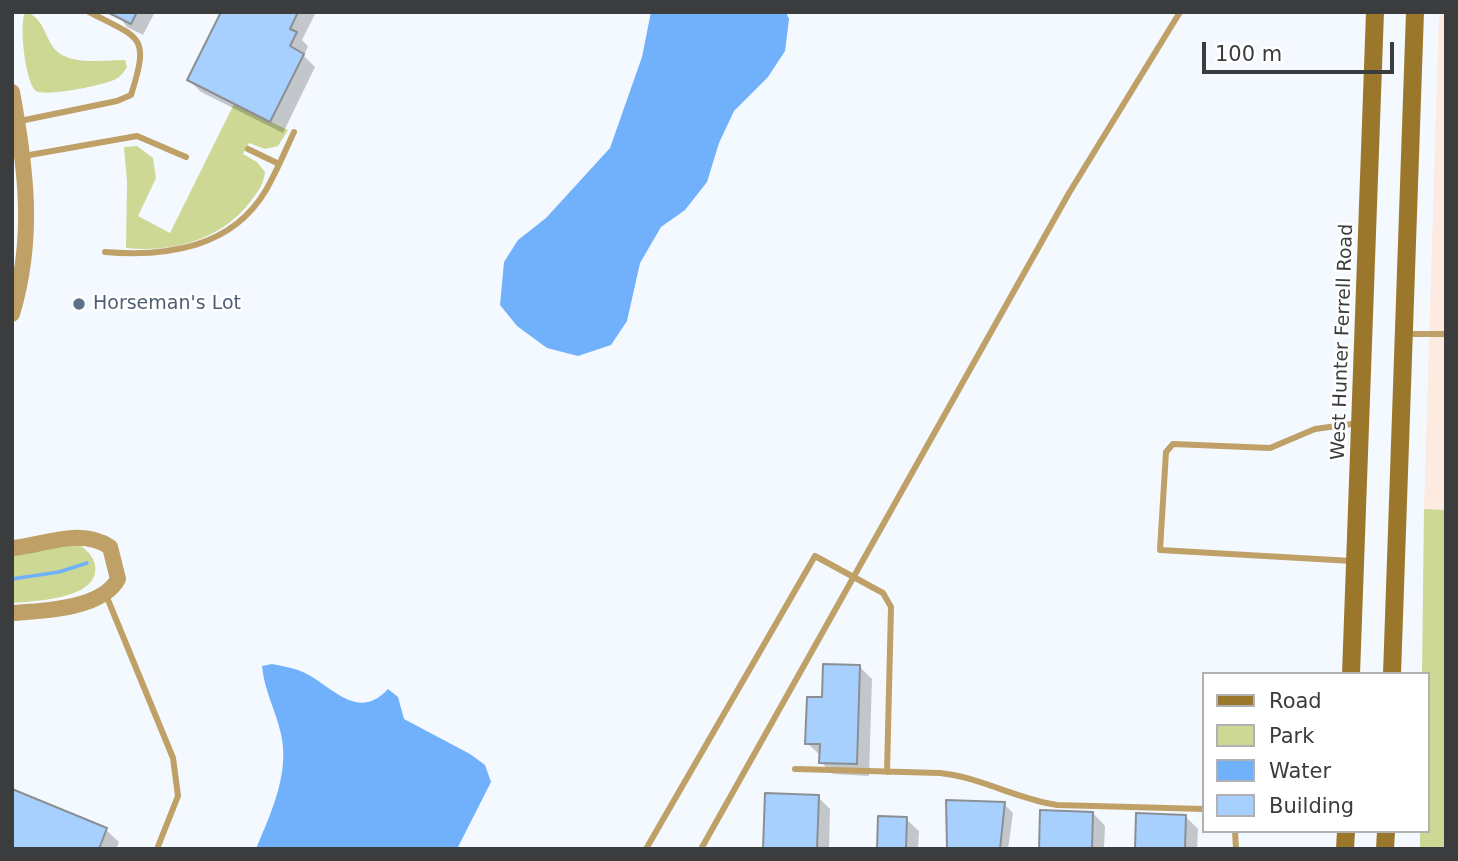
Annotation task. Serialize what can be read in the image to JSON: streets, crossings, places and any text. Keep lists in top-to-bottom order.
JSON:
{
  "streets": {
    "main road": ["West Hunter Ferrell Road"]
  },
  "places": ["Horseman's Lot"],
  "legend": [
    "Road",
    "Park",
    "Water",
    "Building"
  ],
  "scale_bar": "100 m"
}
